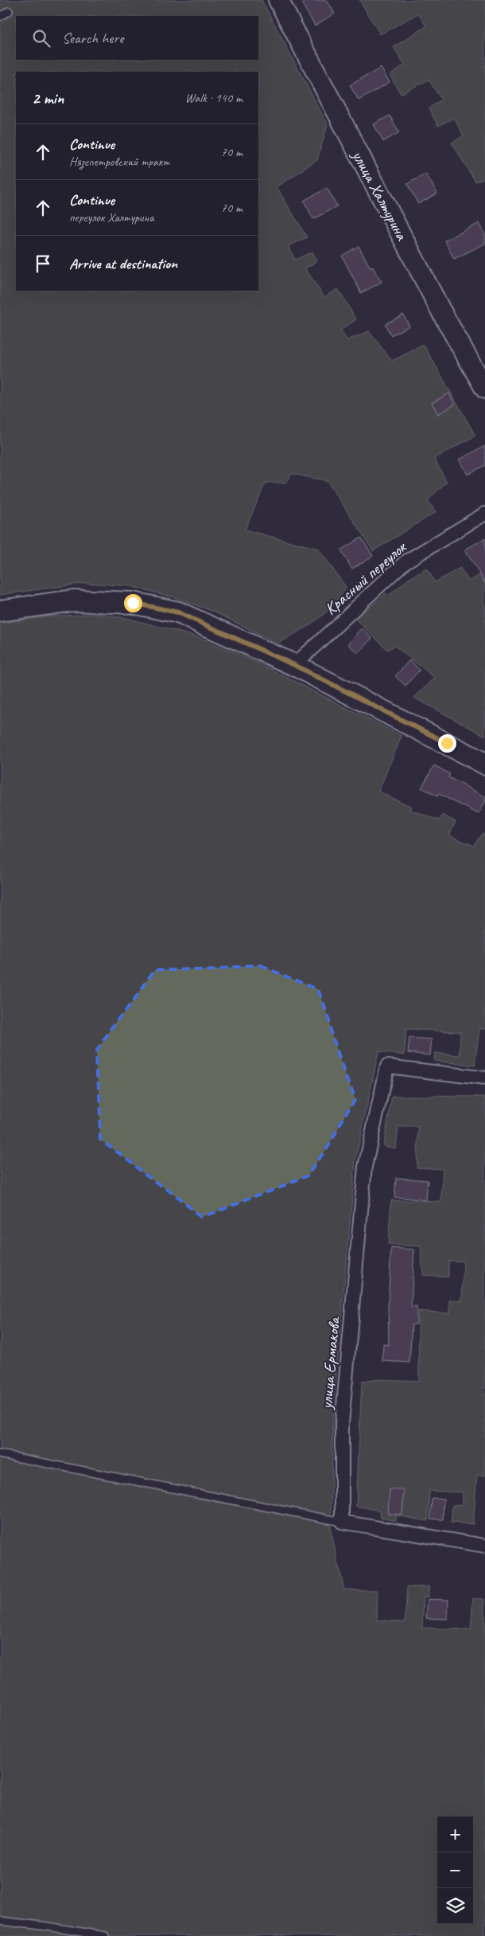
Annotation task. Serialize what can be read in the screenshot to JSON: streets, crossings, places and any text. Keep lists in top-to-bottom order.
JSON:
{
  "streets": {
    "street": ["улица Халтурина", "Красный переулок", "улица Ермакова"]
  },
  "page": {
    "search": "Search here",
    "heading": ["2 min", "Walk · 140 m"],
    "list": [
      ["Continue", "Нязепетровский тракт", "70 m"],
      ["Continue", "переулок Халтурина", "70 m"],
      "Arrive at destination"
    ],
    "map_buttons": ["+", "−"]
  }
}
